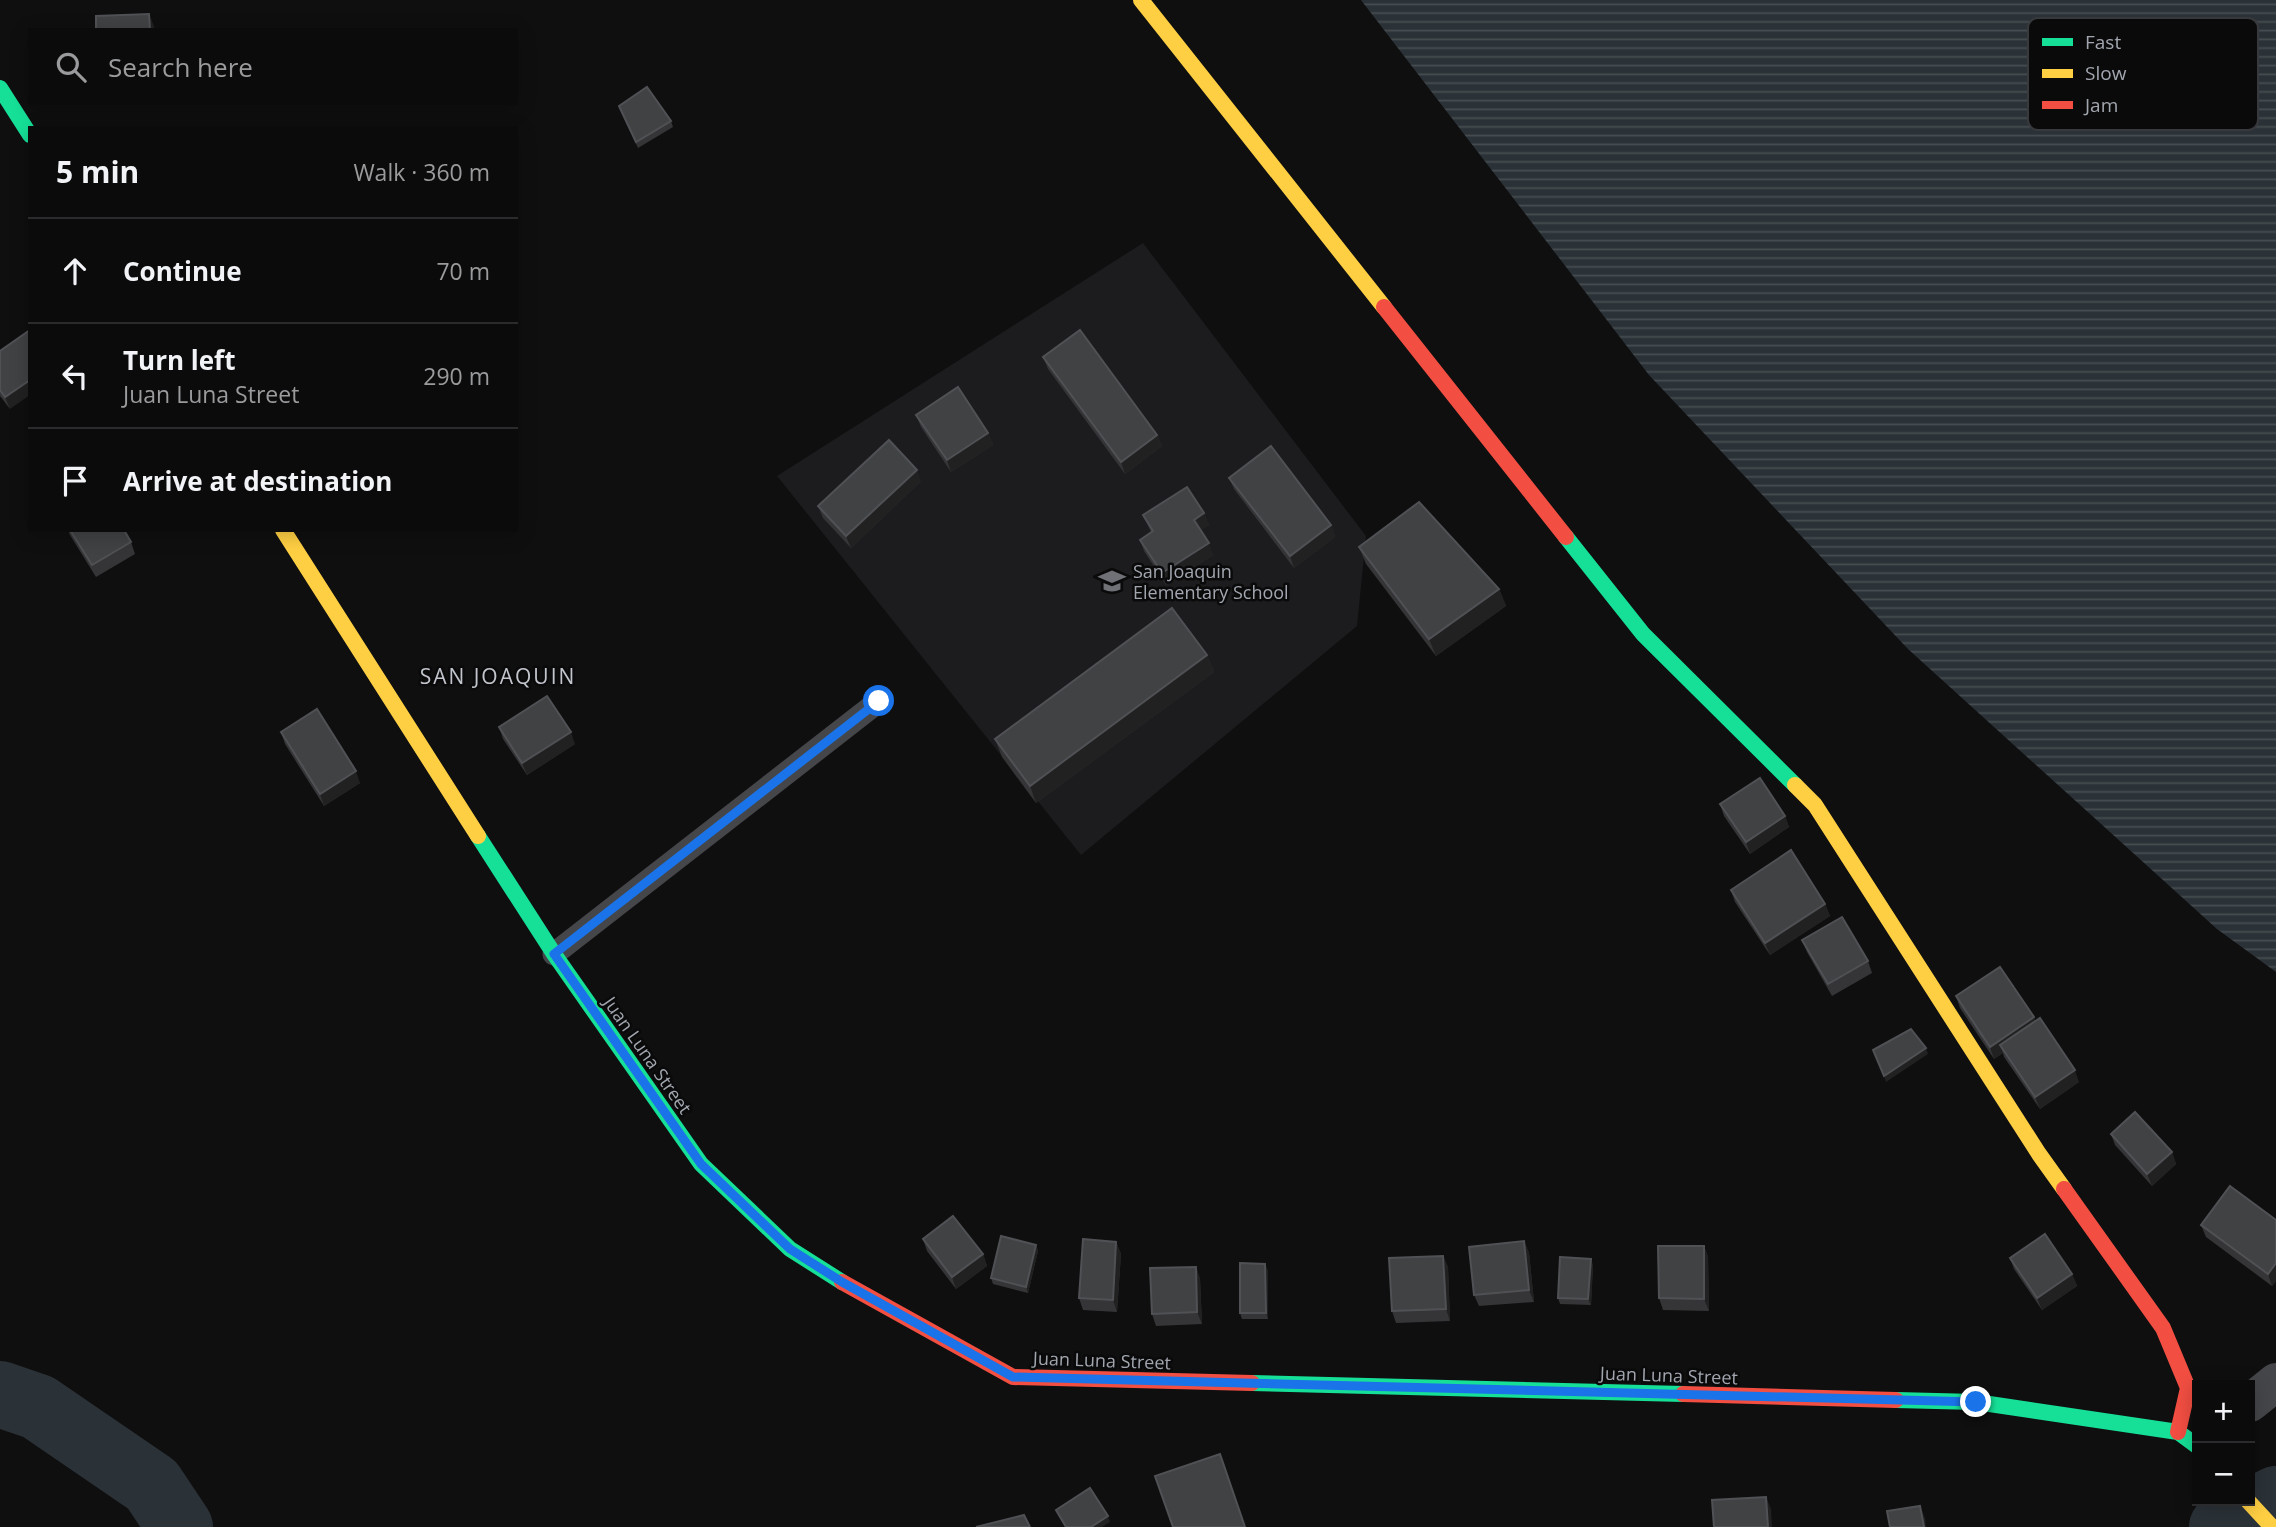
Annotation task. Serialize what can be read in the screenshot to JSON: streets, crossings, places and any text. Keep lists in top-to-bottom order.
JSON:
{
  "streets": {
    "main road": ["Juan Luna Street"]
  },
  "districts": ["SAN JOAQUIN"],
  "places": {
    "school or university": ["San Joaquin Elementary School"]
  },
  "legend": ["Fast", "Slow", "Jam"],
  "page": {
    "search": "Search here",
    "heading": ["5 min", "Walk · 360 m"],
    "list": [
      ["Continue", "70 m"],
      ["Turn left", "Juan Luna Street", "290 m"],
      "Arrive at destination"
    ],
    "map_buttons": ["+", "−"]
  }
}
